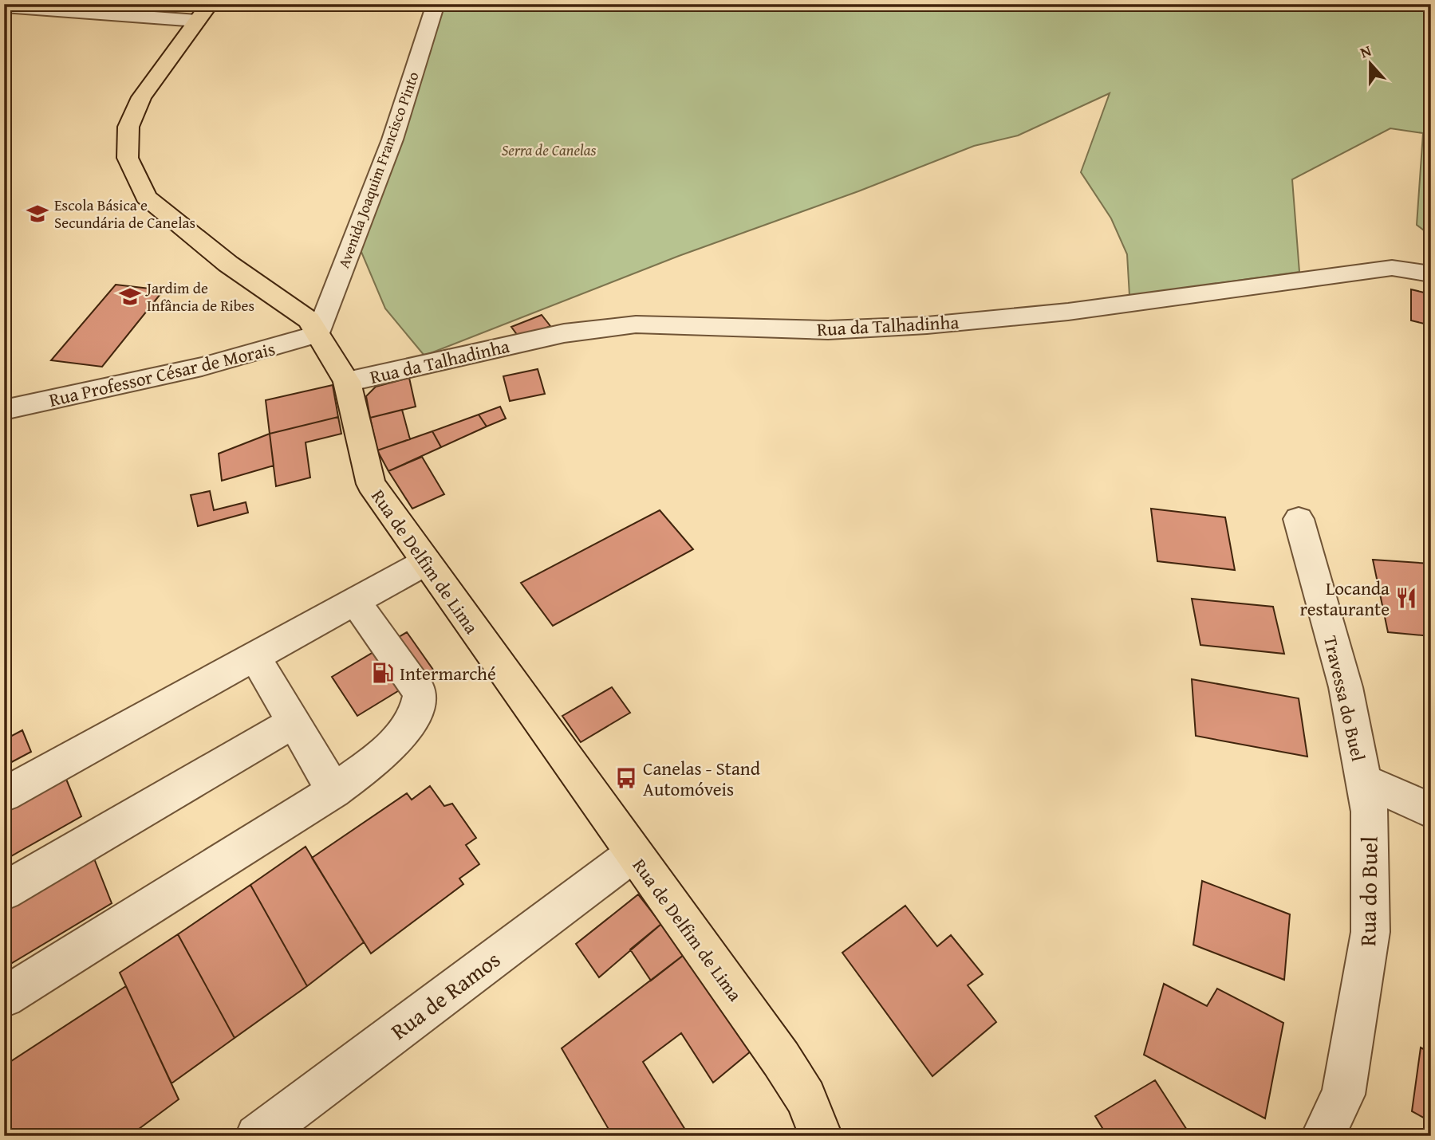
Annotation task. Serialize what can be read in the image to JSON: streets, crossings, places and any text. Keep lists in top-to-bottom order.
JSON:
{
  "streets": {
    "main road": ["Rua de Delfim de Lima"],
    "street": [
      "Avenida Joaquim Francisco Pinto",
      "Rua da Talhadinha",
      "Rua Professor César de Morais",
      "Travessa do Buel",
      "Rua do Buel",
      "Rua de Ramos"
    ]
  },
  "crossings": [
    ["Avenida Joaquim Francisco Pinto", "Rua Professor César de Morais"],
    ["Avenida Joaquim Francisco Pinto", "Rua de Delfim de Lima"],
    ["Rua da Talhadinha", "Rua de Delfim de Lima"],
    ["Rua Professor César de Morais", "Rua de Delfim de Lima"],
    ["Rua de Delfim de Lima", "Rua de Ramos"],
    ["Travessa do Buel", "Rua do Buel"]
  ],
  "parks": ["Serra de Canelas"],
  "places": {
    "school or university": ["Escola Básica e Secundária de Canelas", "Jardim de Infância de Ribes"],
    "restaurant": ["Locanda restaurante"],
    "fuel station": ["Intermarché"],
    "bus stop": ["Canelas - Stand Automóveis"]
  },
  "north": "top"
}
